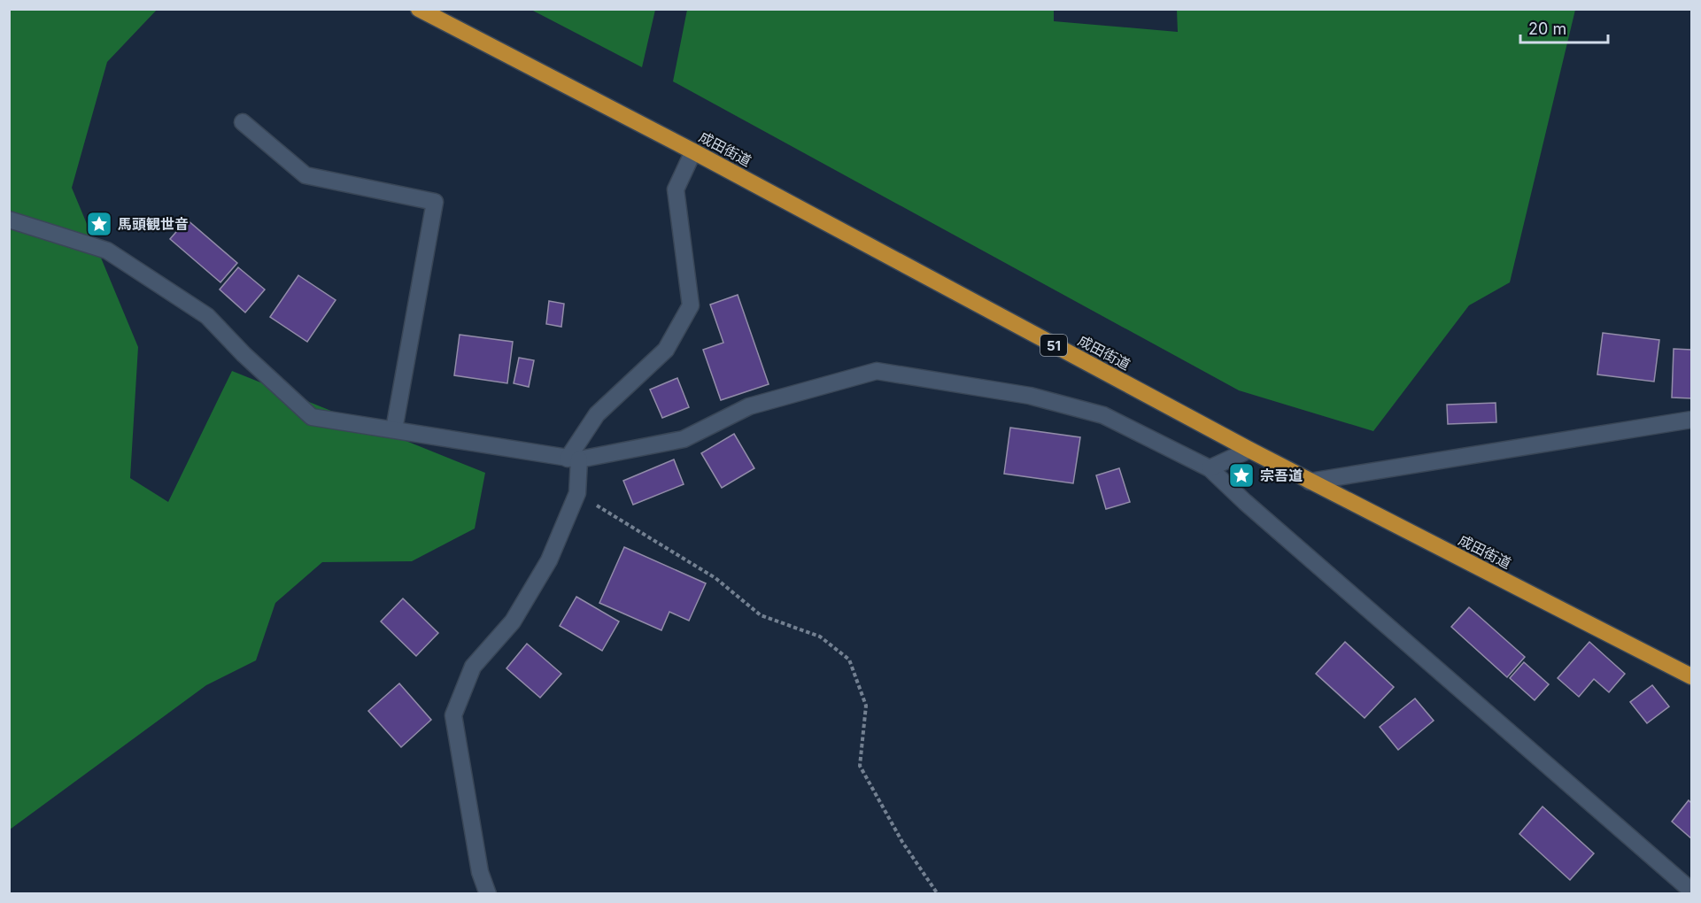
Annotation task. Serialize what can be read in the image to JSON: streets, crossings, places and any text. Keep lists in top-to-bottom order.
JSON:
{
  "streets": {
    "highway": ["成田街道", "51"]
  },
  "places": {
    "place": ["馬頭観世音", "宗吾道"]
  },
  "scale_bar": "20 m"
}
